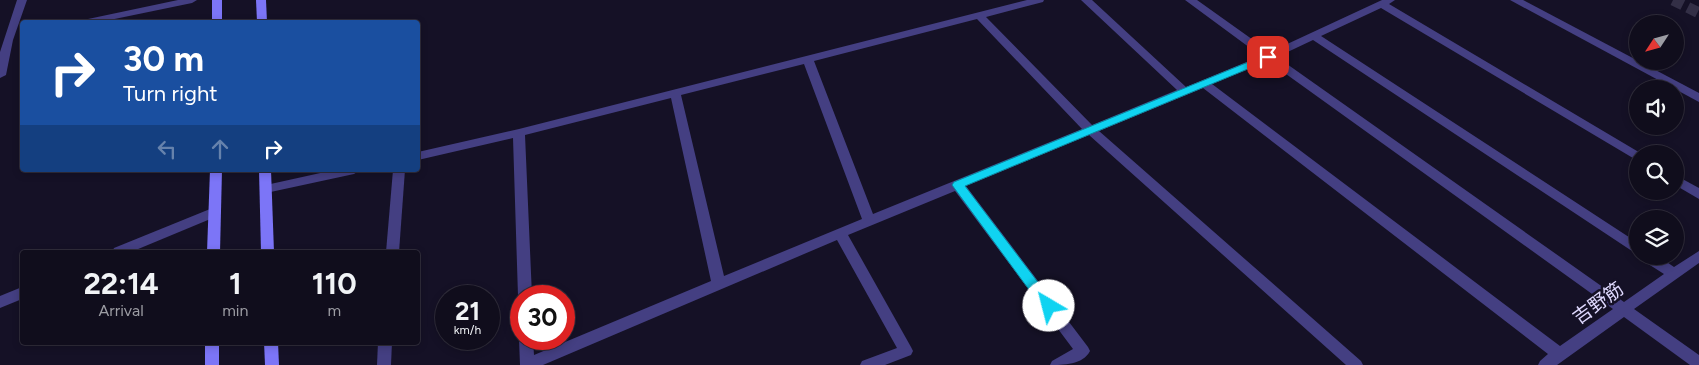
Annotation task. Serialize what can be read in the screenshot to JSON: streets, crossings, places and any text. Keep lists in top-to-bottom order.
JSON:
{
  "streets": {
    "street": ["吉野筋"]
  },
  "north": "bottom left",
  "page": {
    "turn": ["30 m", "Turn right"],
    "eta": [
      "22:14",
      "Arrival",
      "1",
      "min",
      "110",
      "m"
    ],
    "speed": "21 km/h",
    "limit": "30"
  }
}
